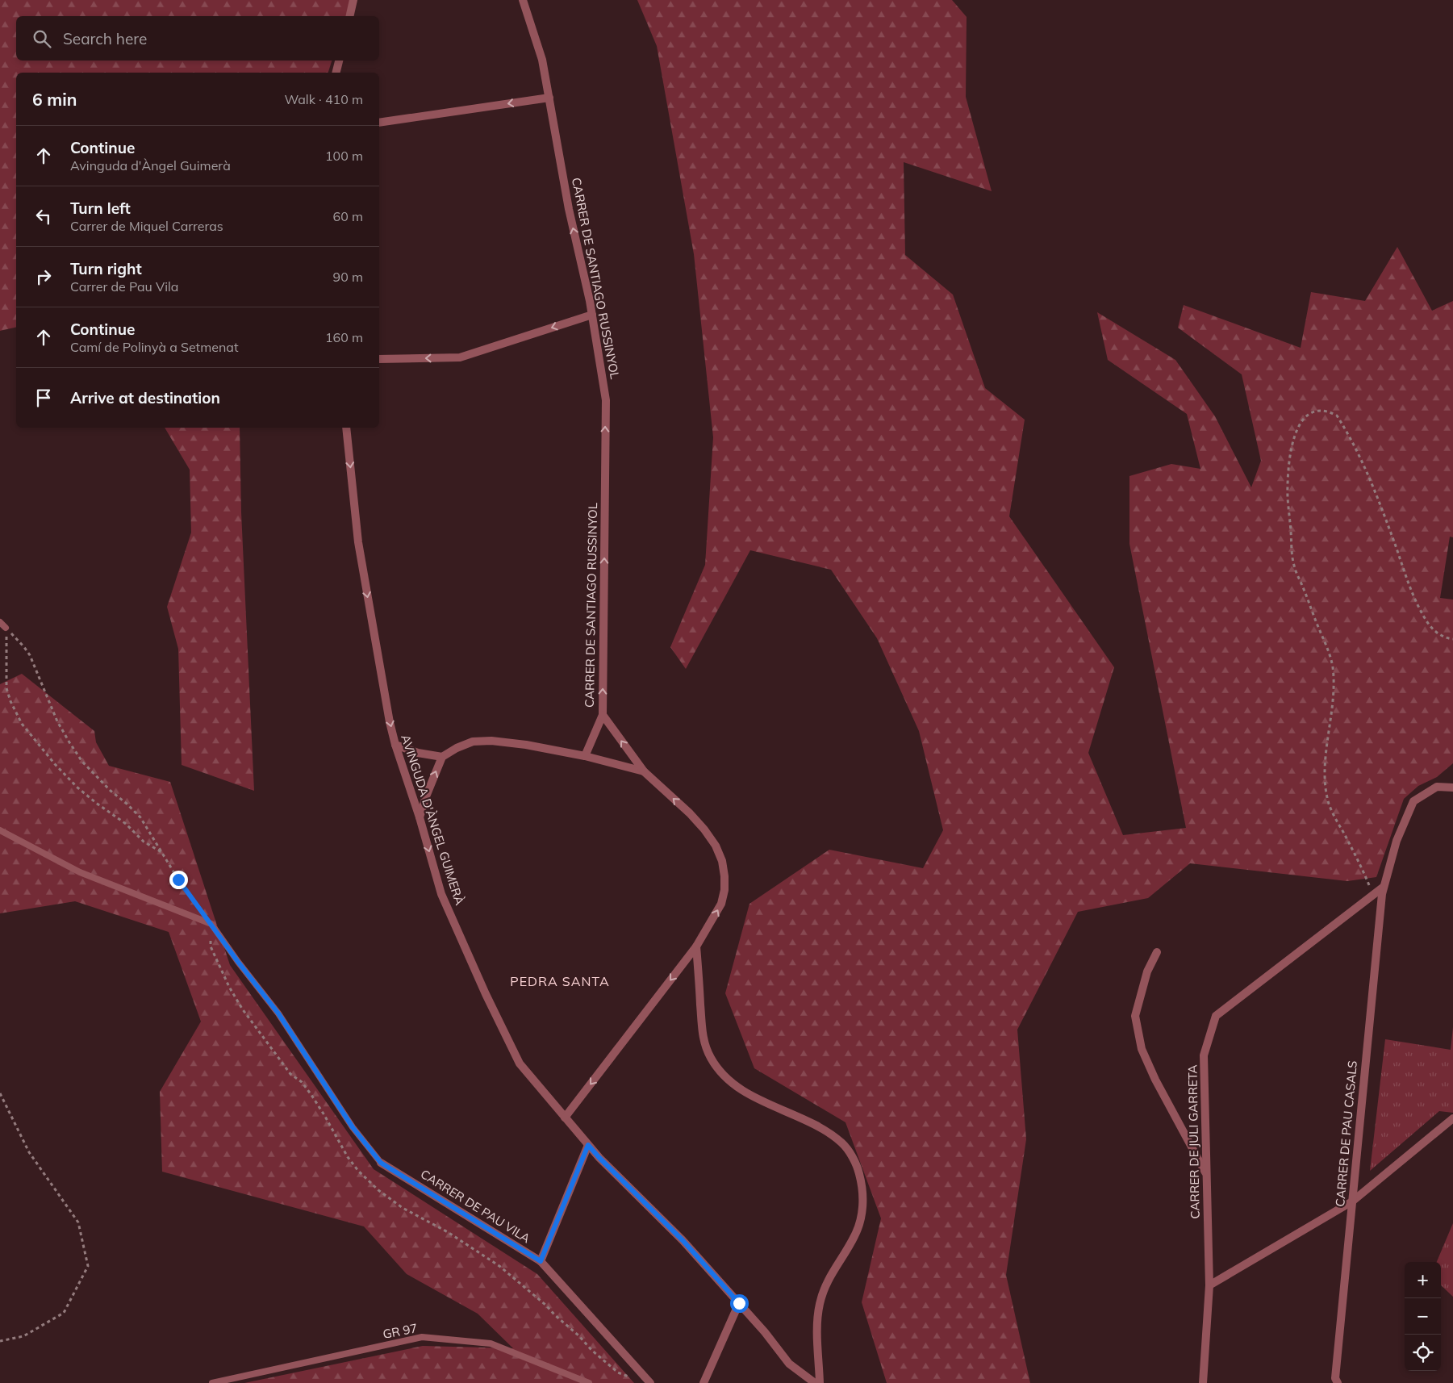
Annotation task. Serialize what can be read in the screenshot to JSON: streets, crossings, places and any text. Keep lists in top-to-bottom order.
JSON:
{
  "streets": {
    "street": [
      "CARRER DE SANTIAGO RUSSINYOL",
      "AVINGUDA D'ÀNGEL GUIMERÀ",
      "CARRER DE PAU CASALS",
      "CARRER DE JULI GARRETA",
      "CARRER DE PAU VILA"
    ],
    "lane": ["GR 97"]
  },
  "crossings": [
    ["CARRER DE PAU CASALS", "CARRER DE JULI GARRETA"]
  ],
  "one_way": ["CARRER DE SANTIAGO RUSSINYOL", "AVINGUDA D'ÀNGEL GUIMERÀ"],
  "districts": ["PEDRA SANTA"],
  "page": {
    "search": "Search here",
    "heading": ["6 min", "Walk · 410 m"],
    "list": [
      ["Continue", "Avinguda d'Àngel Guimerà", "100 m"],
      ["Turn left", "Carrer de Miquel Carreras", "60 m"],
      ["Turn right", "Carrer de Pau Vila", "90 m"],
      ["Continue", "Camí de Polinyà a Setmenat", "160 m"],
      "Arrive at destination"
    ],
    "map_buttons": ["+", "−"]
  }
}
